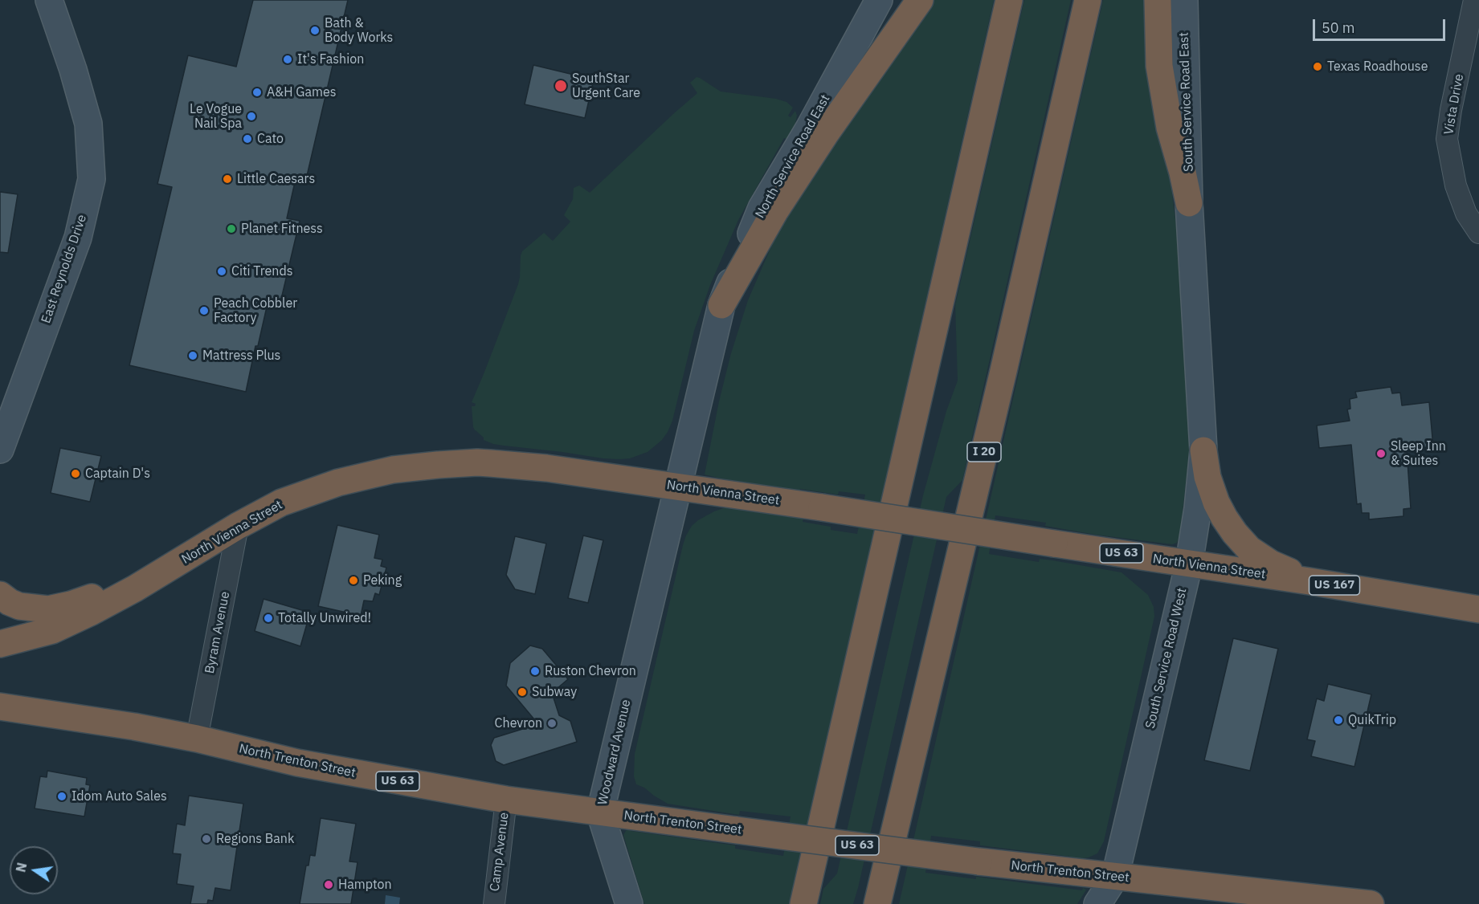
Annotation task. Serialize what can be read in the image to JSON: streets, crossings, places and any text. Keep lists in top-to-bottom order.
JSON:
{
  "streets": {
    "highway": [
      "I 20",
      "North Vienna Street",
      "US 63",
      "US 167",
      "North Trenton Street"
    ],
    "main road": [
      "South Service Road East",
      "North Service Road East",
      "East Reynolds Drive",
      "South Service Road West",
      "Woodward Avenue"
    ],
    "street": ["Vista Drive", "Byram Avenue", "Camp Avenue"]
  },
  "crossings": [
    ["South Service Road East", "South Service Road West"],
    ["North Service Road East", "North Vienna Street"],
    ["North Service Road East", "Woodward Avenue"],
    ["North Vienna Street", "Byram Avenue"],
    ["North Vienna Street", "South Service Road West"],
    ["North Vienna Street", "Woodward Avenue"],
    ["Byram Avenue", "North Trenton Street"],
    ["South Service Road West", "North Trenton Street"],
    ["Woodward Avenue", "North Trenton Street"],
    ["North Trenton Street", "Camp Avenue"]
  ],
  "places": [
    "Bath & Body Works",
    "It's Fashion",
    "Texas Roadhouse",
    "SouthStar Urgent Care",
    "A&H Games",
    "Le Vogue Nail Spa",
    "Cato",
    "Little Caesars",
    "Planet Fitness",
    "Citi Trends",
    "Peach Cobbler Factory",
    "Mattress Plus",
    "Sleep Inn & Suites",
    "Captain D's",
    "Peking",
    "Totally Unwired!",
    "Ruston Chevron",
    "Subway",
    "QuikTrip",
    "Chevron",
    "Idom Auto Sales",
    "Regions Bank",
    "Hampton"
  ],
  "scale_bar": "50 m",
  "north": "left"
}
